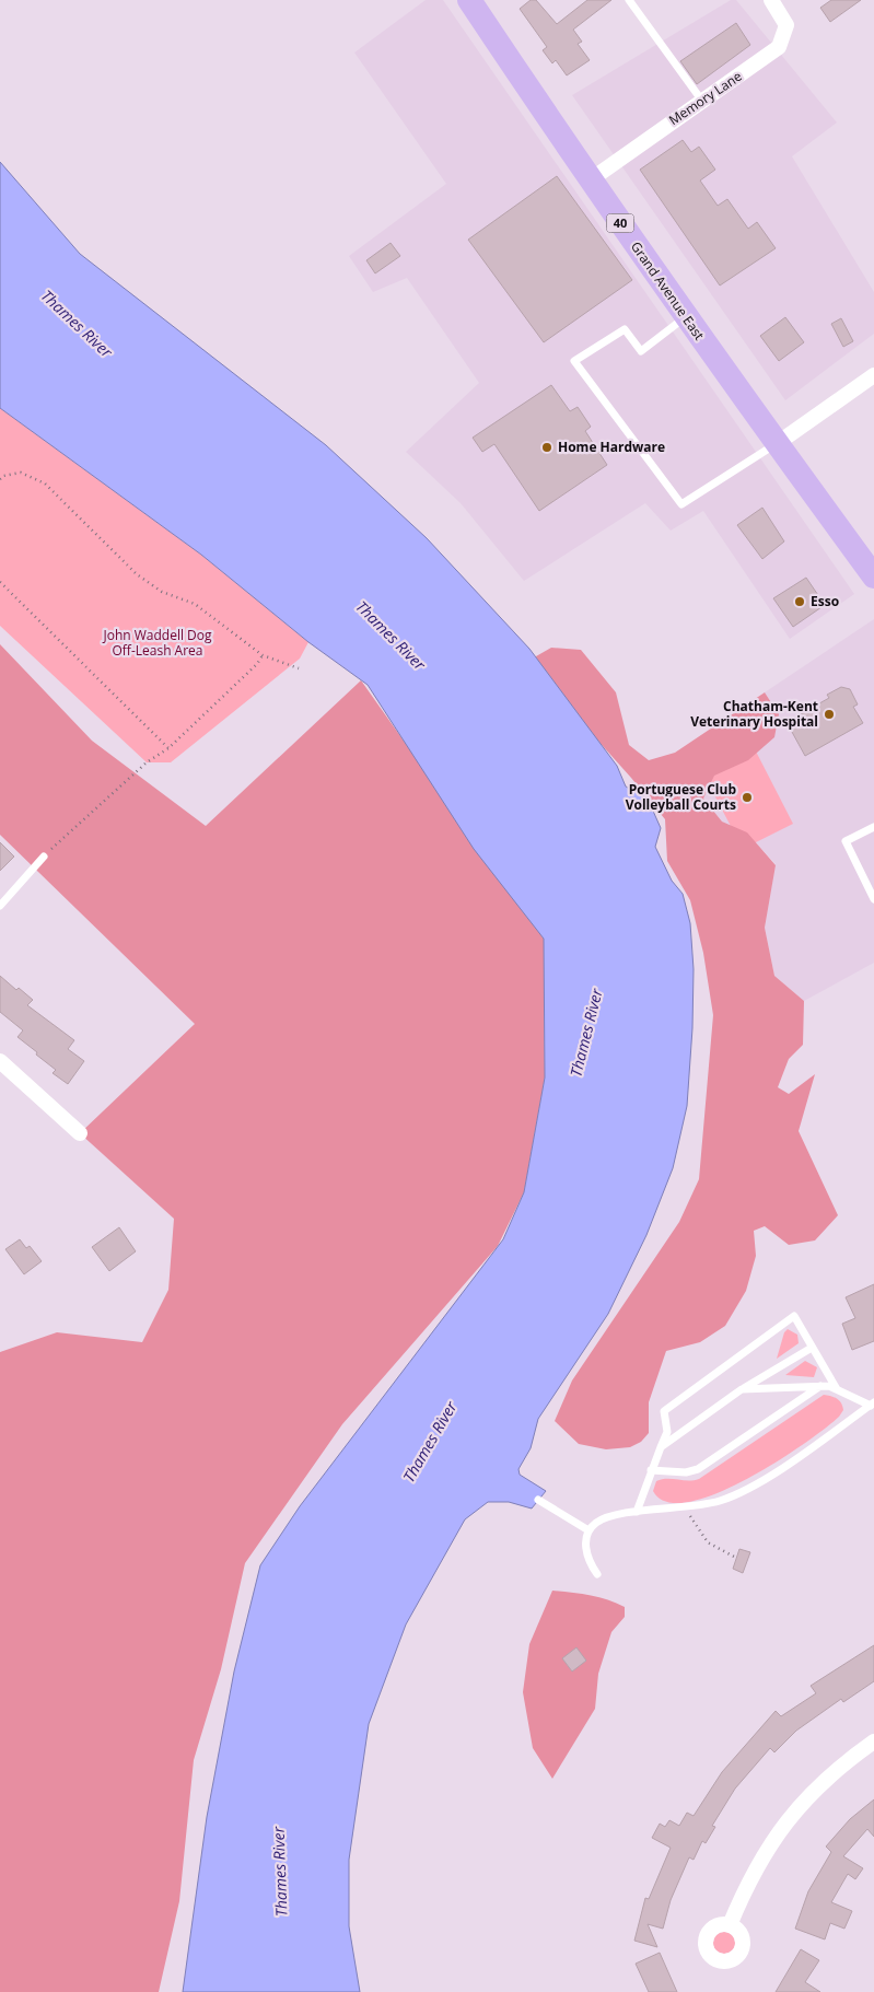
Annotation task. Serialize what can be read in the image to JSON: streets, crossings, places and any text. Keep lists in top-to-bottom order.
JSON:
{
  "streets": {
    "main road": ["40", "Grand Avenue East"],
    "street": ["Memory Lane"]
  },
  "crossings": [
    ["Memory Lane", "Grand Avenue East"]
  ],
  "water": ["Thames River"],
  "parks": ["John Waddell Dog Off-Leash Area"],
  "places": [
    "Home Hardware",
    "Esso",
    "Chatham-Kent Veterinary Hospital",
    "Portuguese Club Volleyball Courts"
  ]
}
